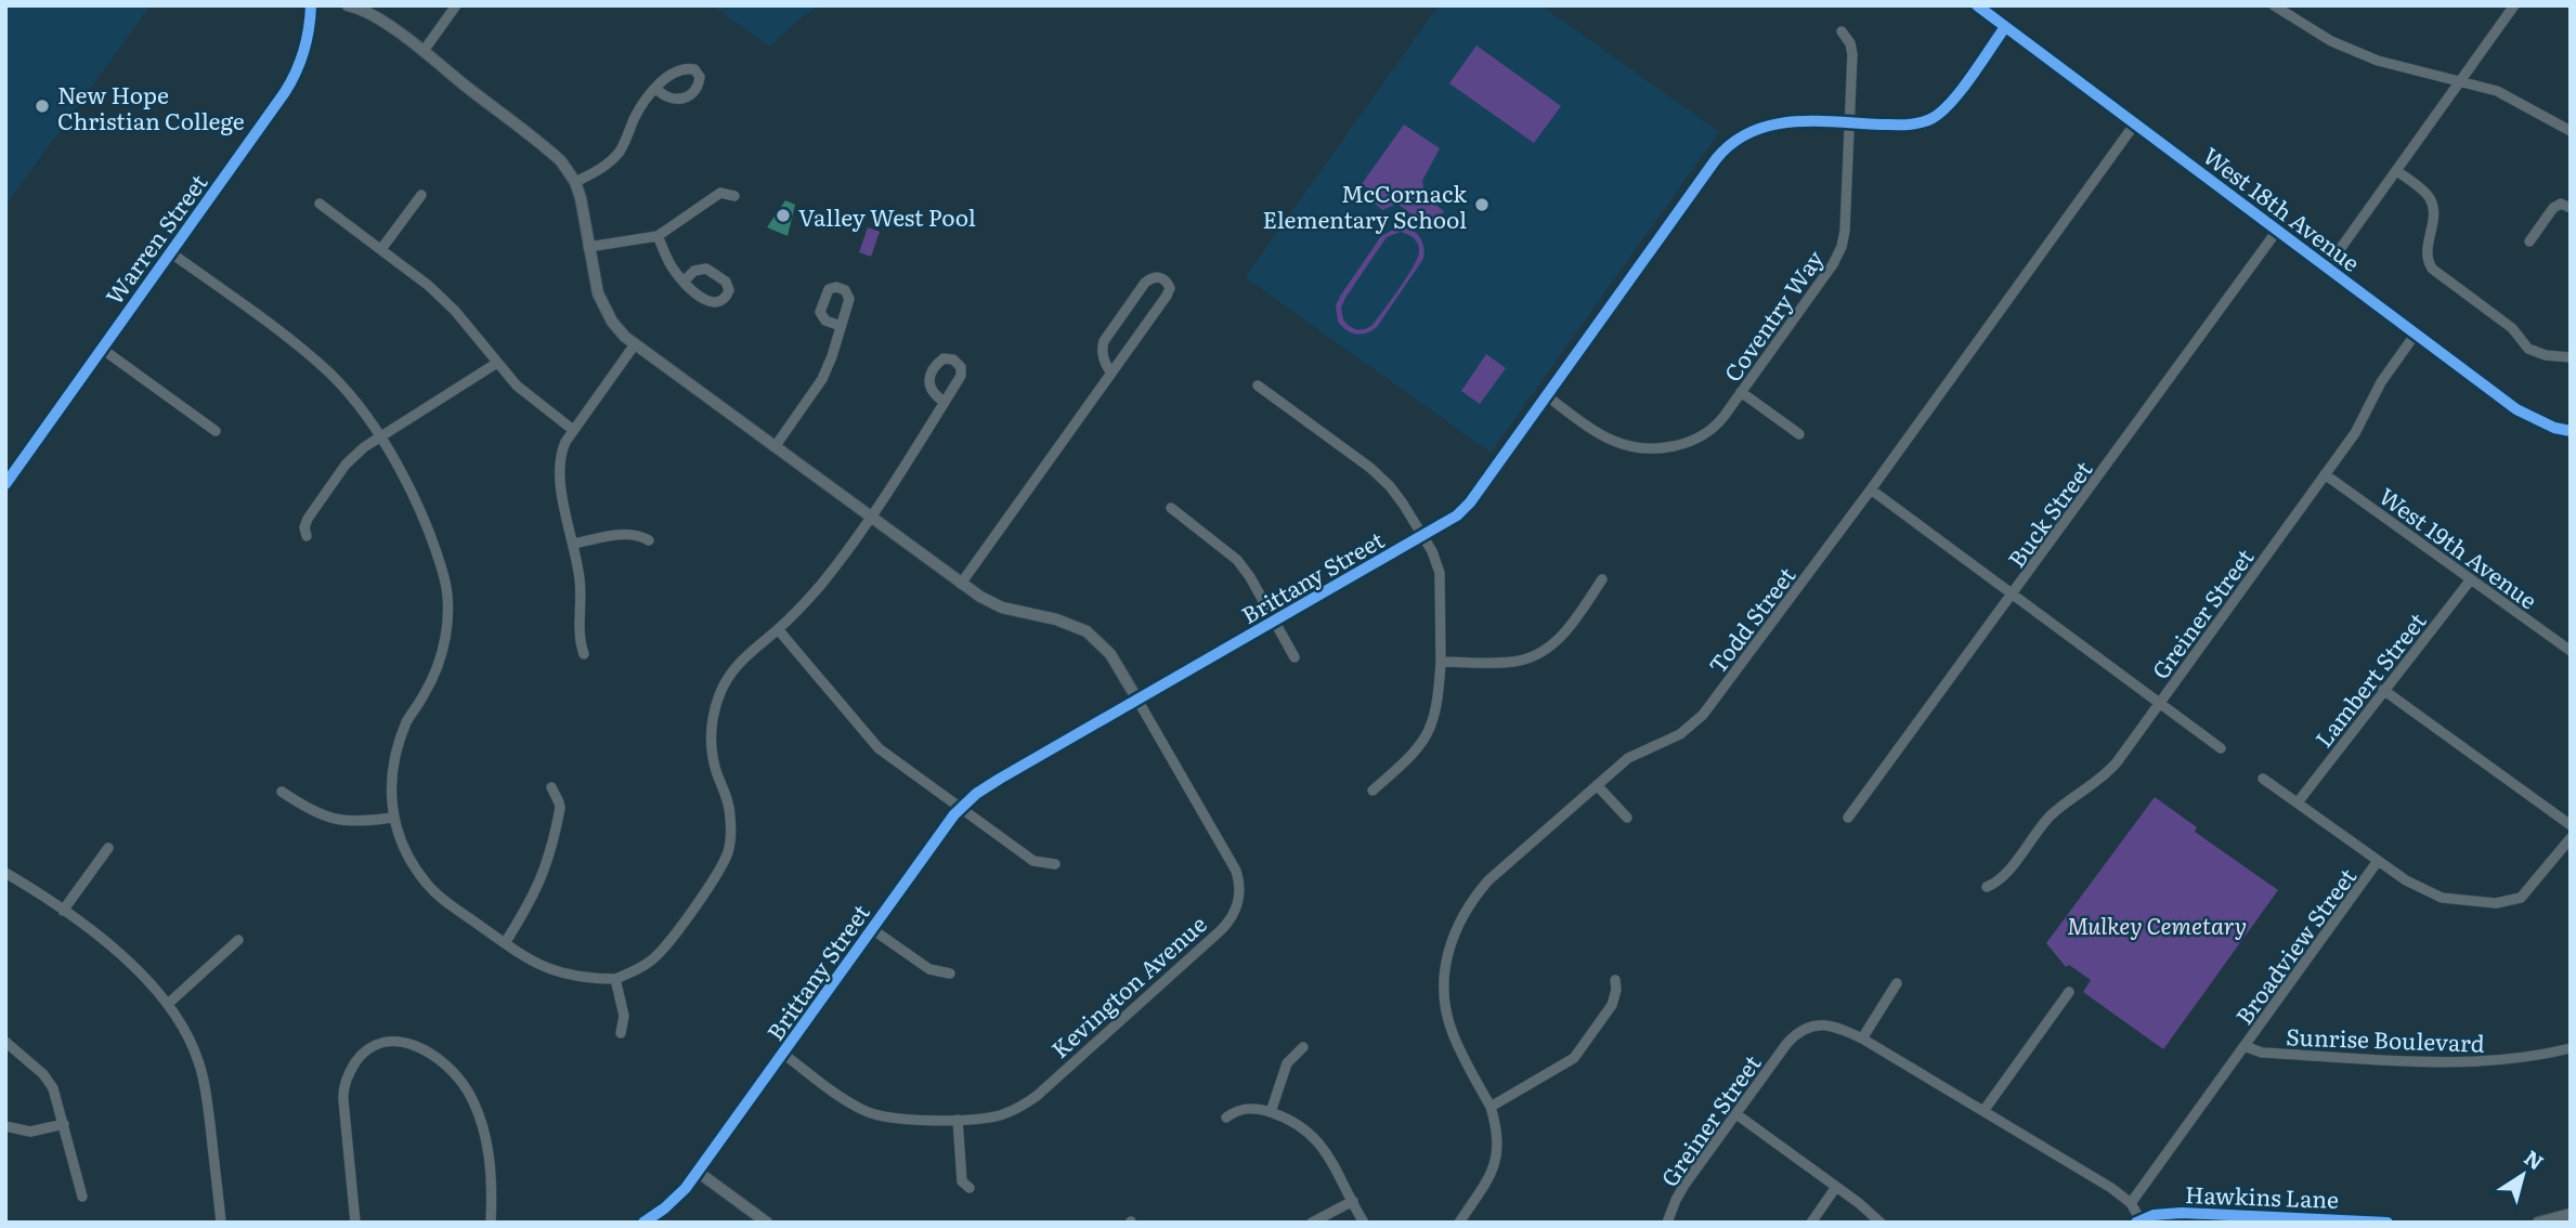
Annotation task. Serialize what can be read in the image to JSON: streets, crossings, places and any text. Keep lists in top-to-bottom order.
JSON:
{
  "streets": {
    "main road": ["West 18th Avenue"],
    "street": [
      "Warren Street",
      "Coventry Way",
      "Buck Street",
      "West 19th Avenue",
      "Brittany Street",
      "Greiner Street",
      "Todd Street",
      "Lambert Street",
      "Broadview Street",
      "Kevington Avenue",
      "Sunrise Boulevard",
      "Hawkins Lane"
    ]
  },
  "crossings": [
    ["West 18th Avenue", "Buck Street"],
    ["West 18th Avenue", "Brittany Street"],
    ["West 18th Avenue", "Greiner Street"],
    ["West 18th Avenue", "Todd Street"],
    ["Coventry Way", "Brittany Street"],
    ["West 19th Avenue", "Greiner Street"],
    ["West 19th Avenue", "Lambert Street"],
    ["Brittany Street", "Kevington Avenue"],
    ["Broadview Street", "Sunrise Boulevard"]
  ],
  "parks": ["Mulkey Cemetary"],
  "places": ["New Hope Christian College", "McCornack Elementary School", "Valley West Pool"],
  "north": "top right"
}
